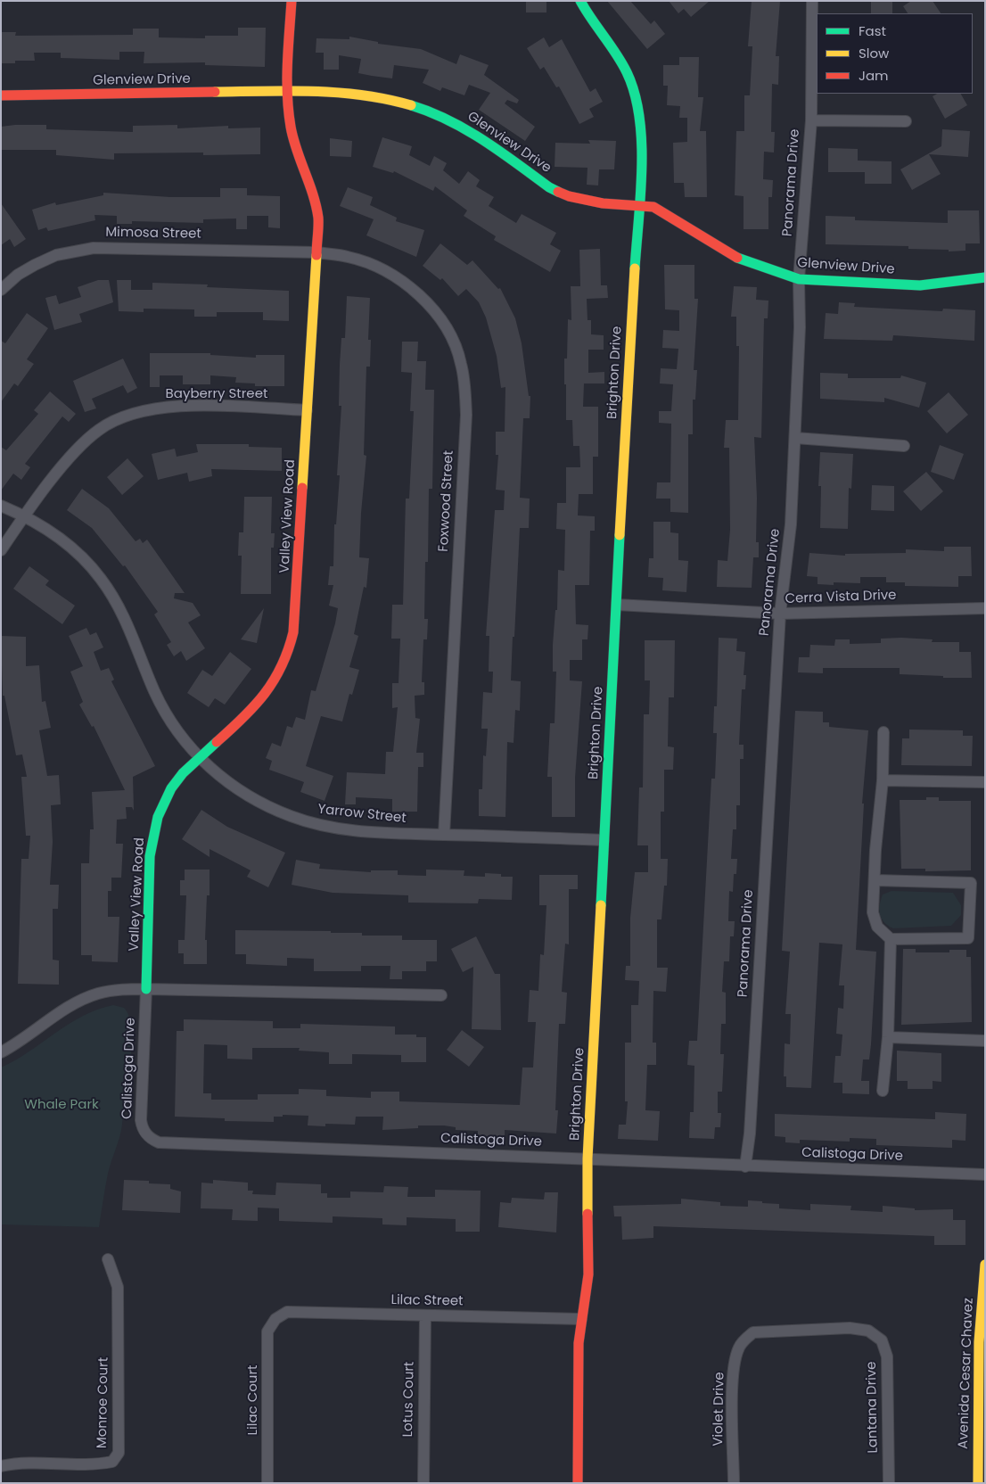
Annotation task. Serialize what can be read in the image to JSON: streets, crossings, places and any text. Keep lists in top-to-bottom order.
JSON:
{
  "streets": {
    "street": [
      "Glenview Drive",
      "Panorama Drive",
      "Mimosa Street",
      "Brighton Drive",
      "Bayberry Street",
      "Foxwood Street",
      "Valley View Road",
      "Cerra Vista Drive",
      "Yarrow Street",
      "Calistoga Drive",
      "Lilac Street",
      "Avenida Cesar Chavez",
      "Lotus Court",
      "Lilac Court",
      "Monroe Court",
      "Lantana Drive",
      "Violet Drive"
    ]
  },
  "crossings": [
    ["Glenview Drive", "Panorama Drive"],
    ["Glenview Drive", "Brighton Drive"],
    ["Glenview Drive", "Valley View Road"],
    ["Panorama Drive", "Cerra Vista Drive"],
    ["Panorama Drive", "Calistoga Drive"],
    ["Mimosa Street", "Foxwood Street"],
    ["Mimosa Street", "Valley View Road"],
    ["Brighton Drive", "Cerra Vista Drive"],
    ["Brighton Drive", "Yarrow Street"],
    ["Brighton Drive", "Calistoga Drive"],
    ["Brighton Drive", "Lilac Street"],
    ["Bayberry Street", "Valley View Road"],
    ["Bayberry Street", "Yarrow Street"],
    ["Foxwood Street", "Valley View Road"],
    ["Foxwood Street", "Yarrow Street"],
    ["Valley View Road", "Yarrow Street"],
    ["Valley View Road", "Calistoga Drive"],
    ["Lilac Street", "Lotus Court"],
    ["Lilac Street", "Lilac Court"],
    ["Lantana Drive", "Violet Drive"]
  ],
  "parks": ["Whale Park"],
  "legend": ["Fast", "Slow", "Jam"]
}
